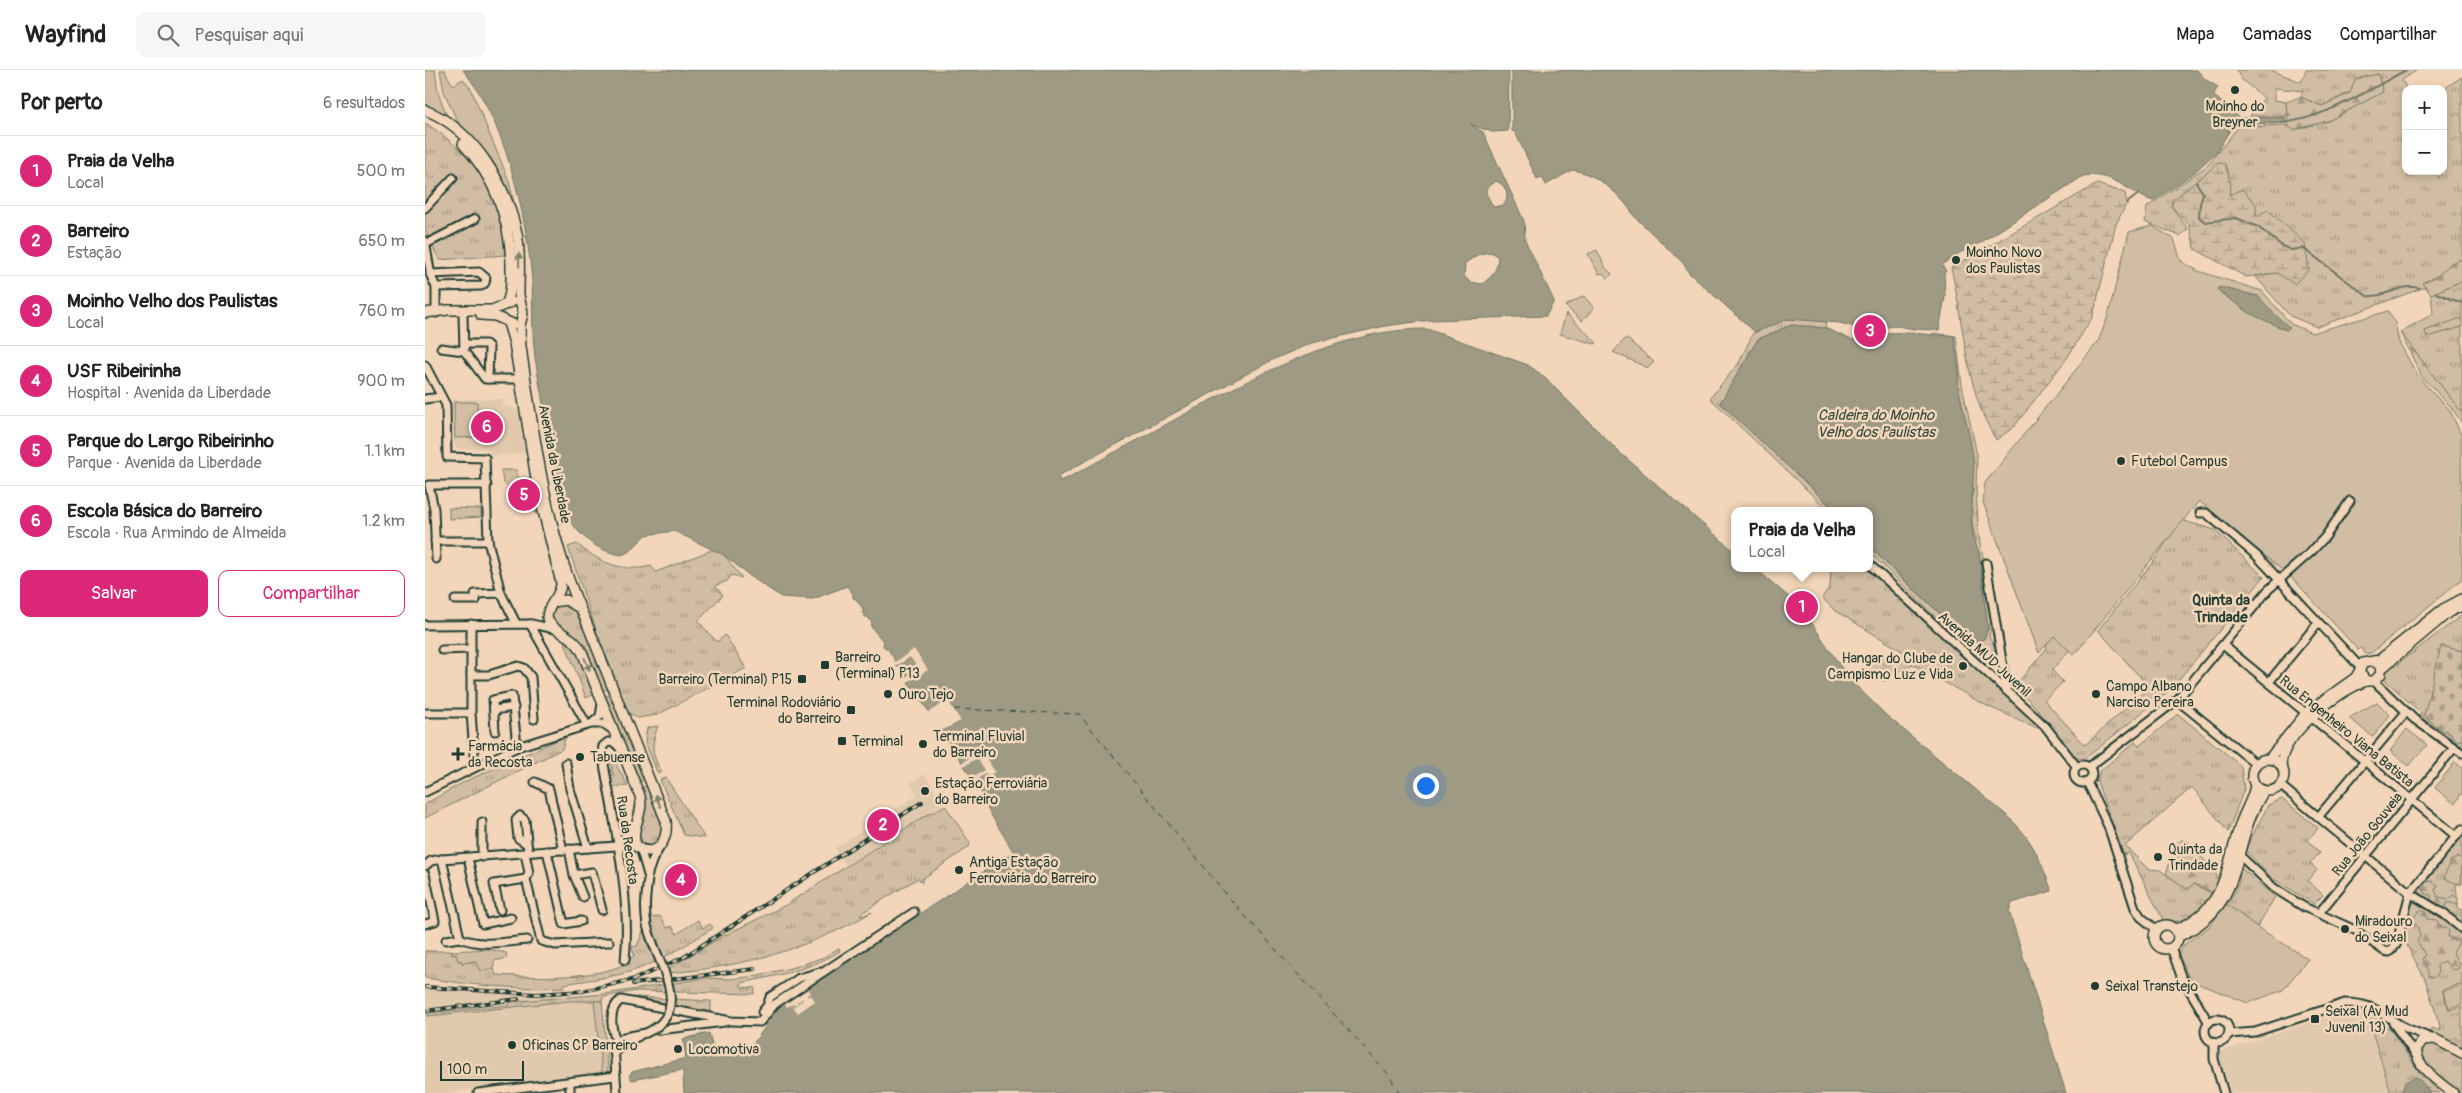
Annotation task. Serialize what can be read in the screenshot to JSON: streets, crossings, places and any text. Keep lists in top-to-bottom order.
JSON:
{
  "streets": {
    "main road": ["Avenida da Liberdade"],
    "street": [
      "Avenida MUD Juvenil",
      "Rua Engenheiro Viana Batista",
      "Rua João Gouveia",
      "Rua da Recosta"
    ]
  },
  "crossings": [
    ["Avenida da Liberdade", "Rua da Recosta"],
    ["Rua Engenheiro Viana Batista", "Rua João Gouveia"]
  ],
  "districts": ["Quinta da Trindade"],
  "water": ["Caldeira do Moinho Velho dos Paulistas"],
  "places": {
    "other": [
      "Moinho do Breyner",
      "Moinho Novo dos Paulistas",
      "Futebol Campus",
      "Hangar do Clube de Campismo Luz e Vida",
      "Ouro Tejo",
      "Campo Albano Narciso Pereira",
      "Terminal Fluvial do Barreiro",
      "Tabuense",
      "Estação Ferroviária do Barreiro",
      "Quinta da Trindade",
      "Antiga Estação Ferroviária do Barreiro",
      "Miradouro do Seixal",
      "Seixal Transtejo",
      "Oficinas CP Barreiro",
      "Locomotiva"
    ],
    "transit": [
      "Barreiro (Terminal) P13",
      "Barreiro (Terminal) P15",
      "Terminal Rodoviário do Barreiro",
      "Terminal",
      "Seixal (Av Mud Juvenil 13)"
    ],
    "health": ["Farmácia da Recosta"]
  },
  "scale_bar": "100 m",
  "page": {
    "header": "Wayfind",
    "search": "Pesquisar aqui",
    "nav": ["Mapa", "Camadas", "Compartilhar"],
    "heading": ["Por perto", "6 resultados"],
    "map_buttons": ["+", "−"],
    "list": [
      {
        "mark": "1",
        "name": "Praia da Velha",
        "note": "Local",
        "value": "500 m"
      },
      {
        "mark": "2",
        "name": "Barreiro",
        "note": "Estação",
        "value": "650 m"
      },
      {
        "mark": "3",
        "name": "Moinho Velho dos Paulistas",
        "note": "Local",
        "value": "760 m"
      },
      {
        "mark": "4",
        "name": "USF Ribeirinha",
        "note": "Hospital · Avenida da Liberdade",
        "value": "900 m"
      },
      {
        "mark": "5",
        "name": "Parque do Largo Ribeirinho",
        "note": "Parque · Avenida da Liberdade",
        "value": "1.1 km"
      },
      {
        "mark": "6",
        "name": "Escola Básica do Barreiro",
        "note": "Escola · Rua Armindo de Almeida",
        "value": "1.2 km"
      }
    ],
    "pins": [
      "3",
      "6",
      "5",
      "1",
      "2",
      "4"
    ],
    "popup": ["Praia da Velha", "Local"],
    "buttons": ["Salvar", "Compartilhar"],
    "scale": "100 m"
  }
}
